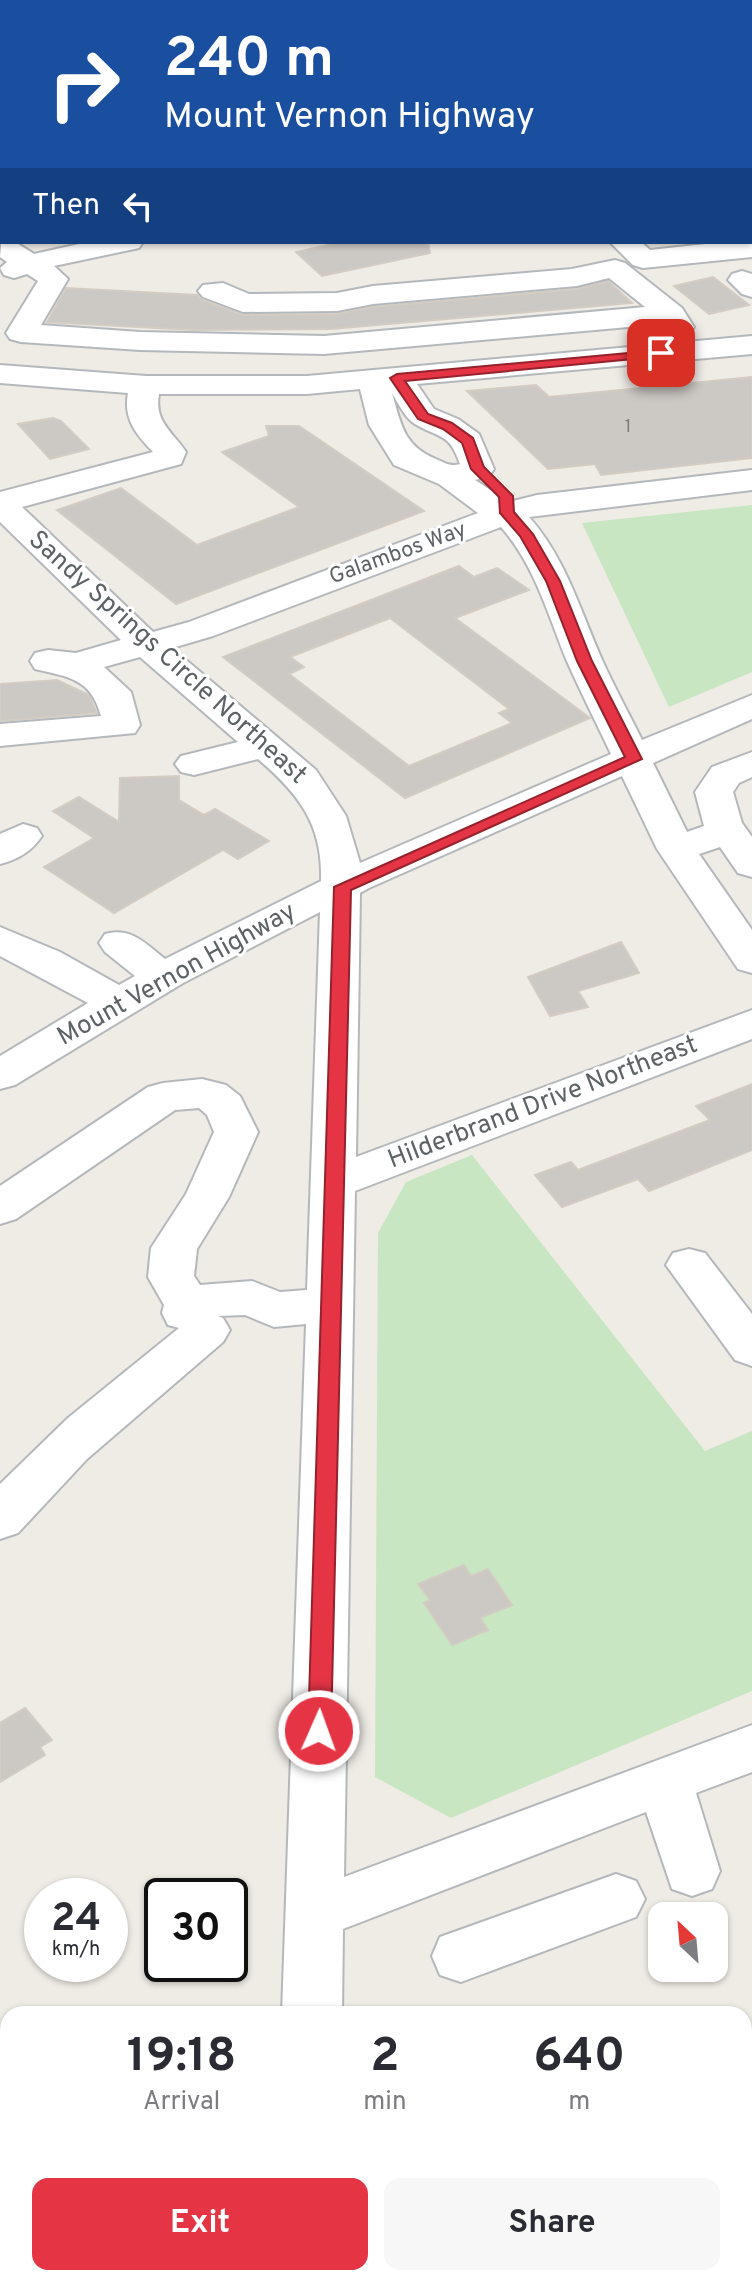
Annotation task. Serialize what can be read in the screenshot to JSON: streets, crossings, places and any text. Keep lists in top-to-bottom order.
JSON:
{
  "streets": {
    "street": [
      "Galambos Way",
      "Sandy Springs Circle Northeast",
      "Mount Vernon Highway",
      "Hilderbrand Drive Northeast"
    ]
  },
  "crossings": [
    ["Galambos Way", "Sandy Springs Circle Northeast"],
    ["Sandy Springs Circle Northeast", "Mount Vernon Highway"],
    ["Sandy Springs Circle Northeast", "Hilderbrand Drive Northeast"]
  ],
  "house_numbers": ["1"],
  "north": "top left",
  "page": {
    "turn": ["240 m", "Mount Vernon Highway"],
    "then": "Then",
    "speed": "24 km/h",
    "limit": "30",
    "eta": [
      "19:18",
      "Arrival",
      "2",
      "min",
      "640",
      "m"
    ],
    "buttons": ["Exit", "Share"]
  }
}
